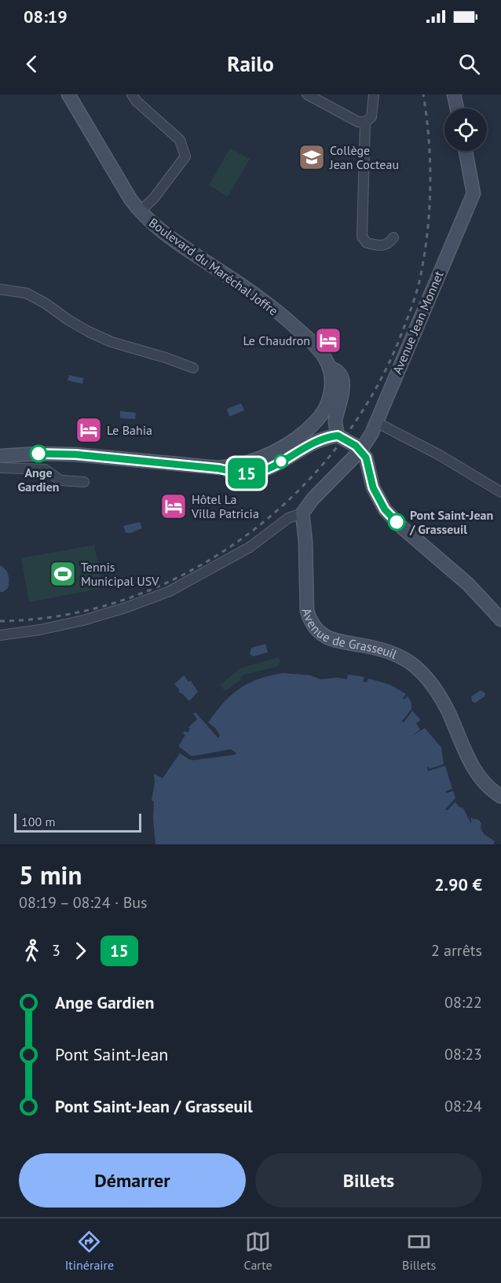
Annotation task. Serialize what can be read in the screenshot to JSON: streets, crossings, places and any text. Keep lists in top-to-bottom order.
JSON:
{
  "streets": {
    "main road": ["Boulevard du Maréchal Joffre", "Avenue Jean Monnet", "Avenue de Grasseuil"]
  },
  "places": {
    "school or university": ["Collège Jean Cocteau"],
    "hotel": ["Le Chaudron", "Le Bahia", "Hôtel La Villa Patricia"],
    "other": ["Ange Gardien", "Pont Saint-Jean / Grasseuil"],
    "sports": ["Tennis Municipal USV"]
  },
  "lines": ["bus line 15"],
  "scale_bar": "100 m",
  "page": {
    "status": "08:19",
    "header": "Railo",
    "on_map": "15",
    "scale": "100 m",
    "heading": ["5 min", "08:19 – 08:24 · Bus", "2.90 €"],
    "legs": ["3", "15", "2 arrêts"],
    "list": [
      {
        "name": "Ange Gardien",
        "value": "08:22"
      },
      {
        "name": "Pont Saint-Jean",
        "value": "08:23"
      },
      {
        "name": "Pont Saint-Jean / Grasseuil",
        "value": "08:24"
      }
    ],
    "buttons": ["Démarrer", "Billets"],
    "tabs": ["Itinéraire", "Carte", "Billets"]
  }
}
